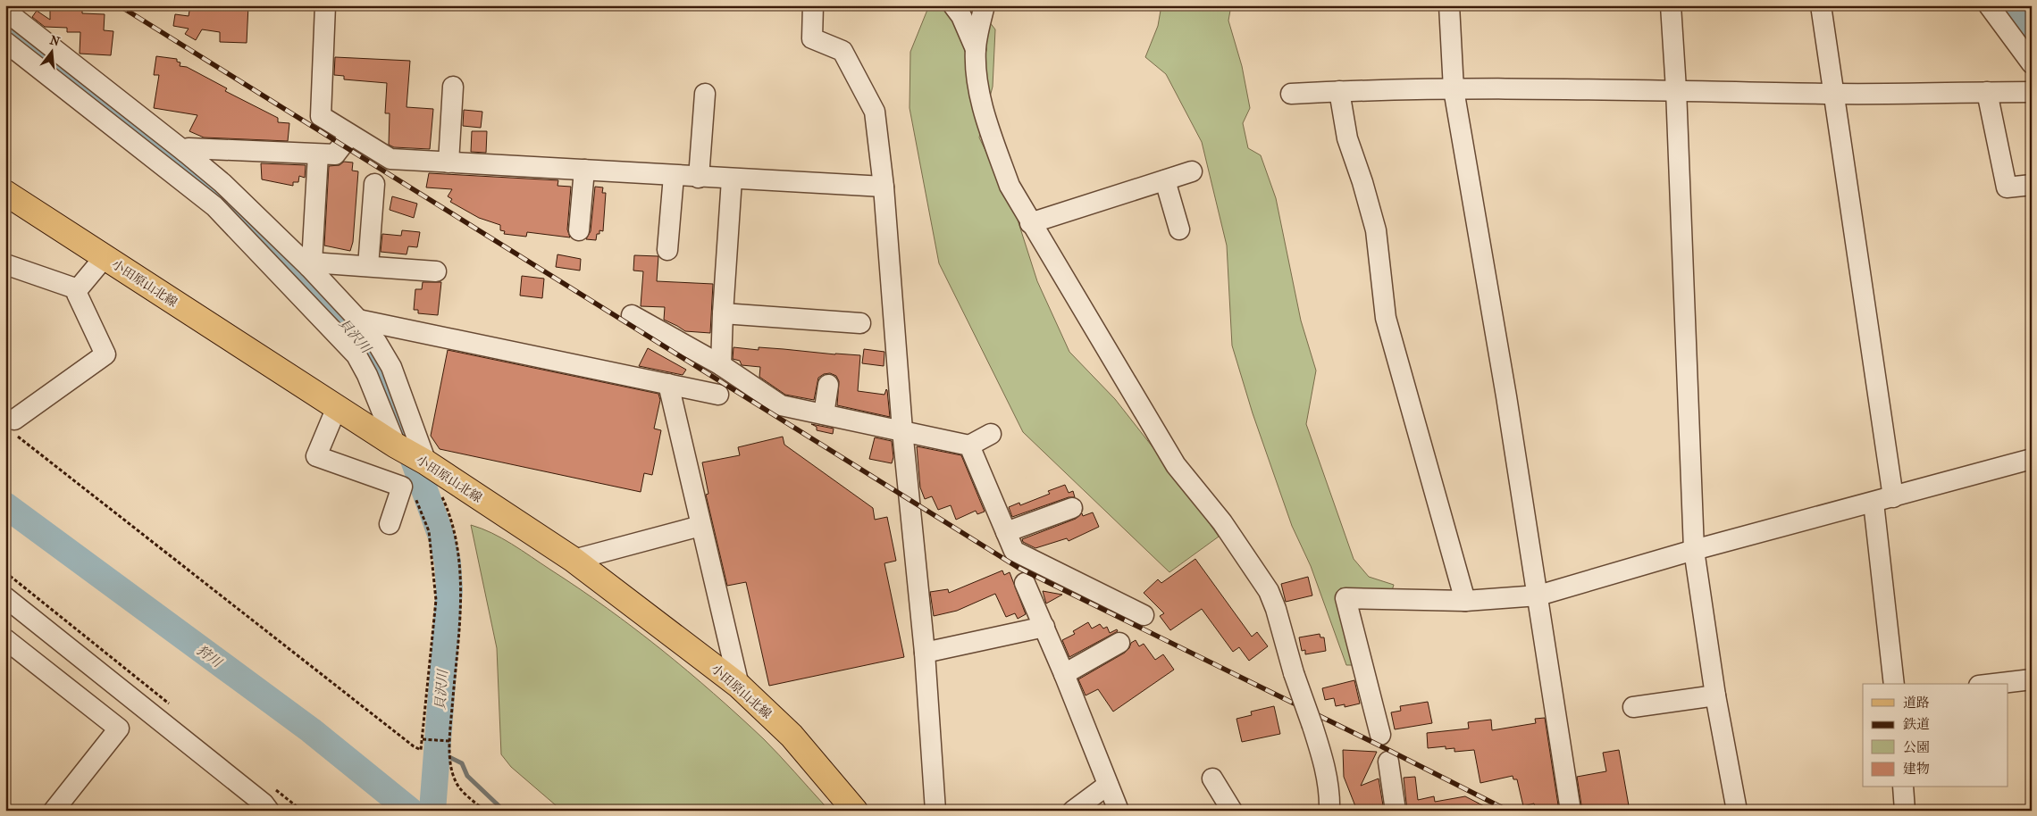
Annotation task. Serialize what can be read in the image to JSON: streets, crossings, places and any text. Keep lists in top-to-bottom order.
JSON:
{
  "streets": {
    "main road": ["小田原山北線"]
  },
  "water": ["貝沢川", "狩川"],
  "legend": [
    "道路",
    "鉄道",
    "公園",
    "建物"
  ],
  "north": "top"
}
